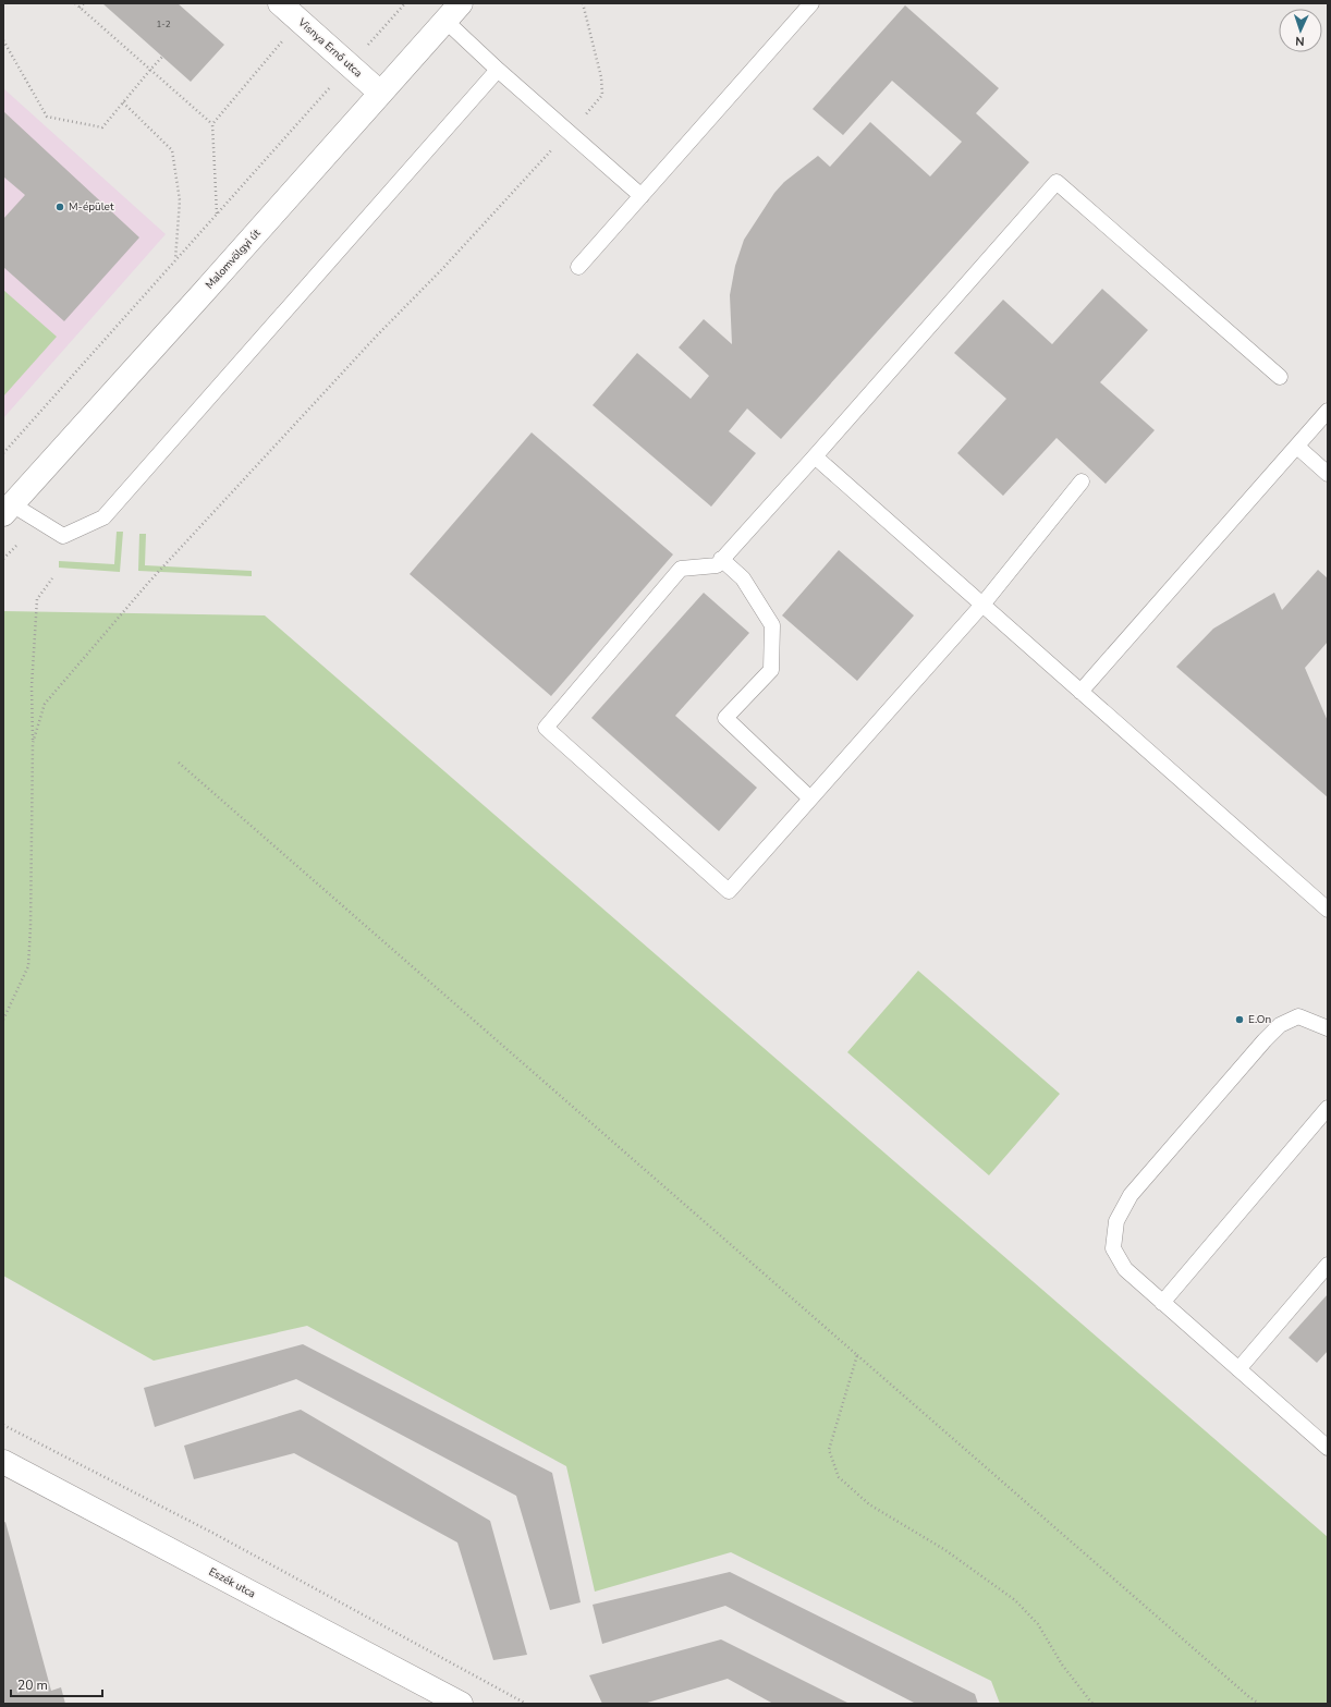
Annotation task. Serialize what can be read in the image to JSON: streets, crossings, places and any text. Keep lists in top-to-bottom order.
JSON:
{
  "streets": {
    "main road": ["Visnya Ernő utca", "Malomvölgyi út", "Eszék utca"]
  },
  "crossings": [
    ["Visnya Ernő utca", "Malomvölgyi út"]
  ],
  "places": ["M-épület", "E.On"],
  "house_numbers": ["1-2"],
  "scale_bar": "20 m",
  "north": "bottom"
}
